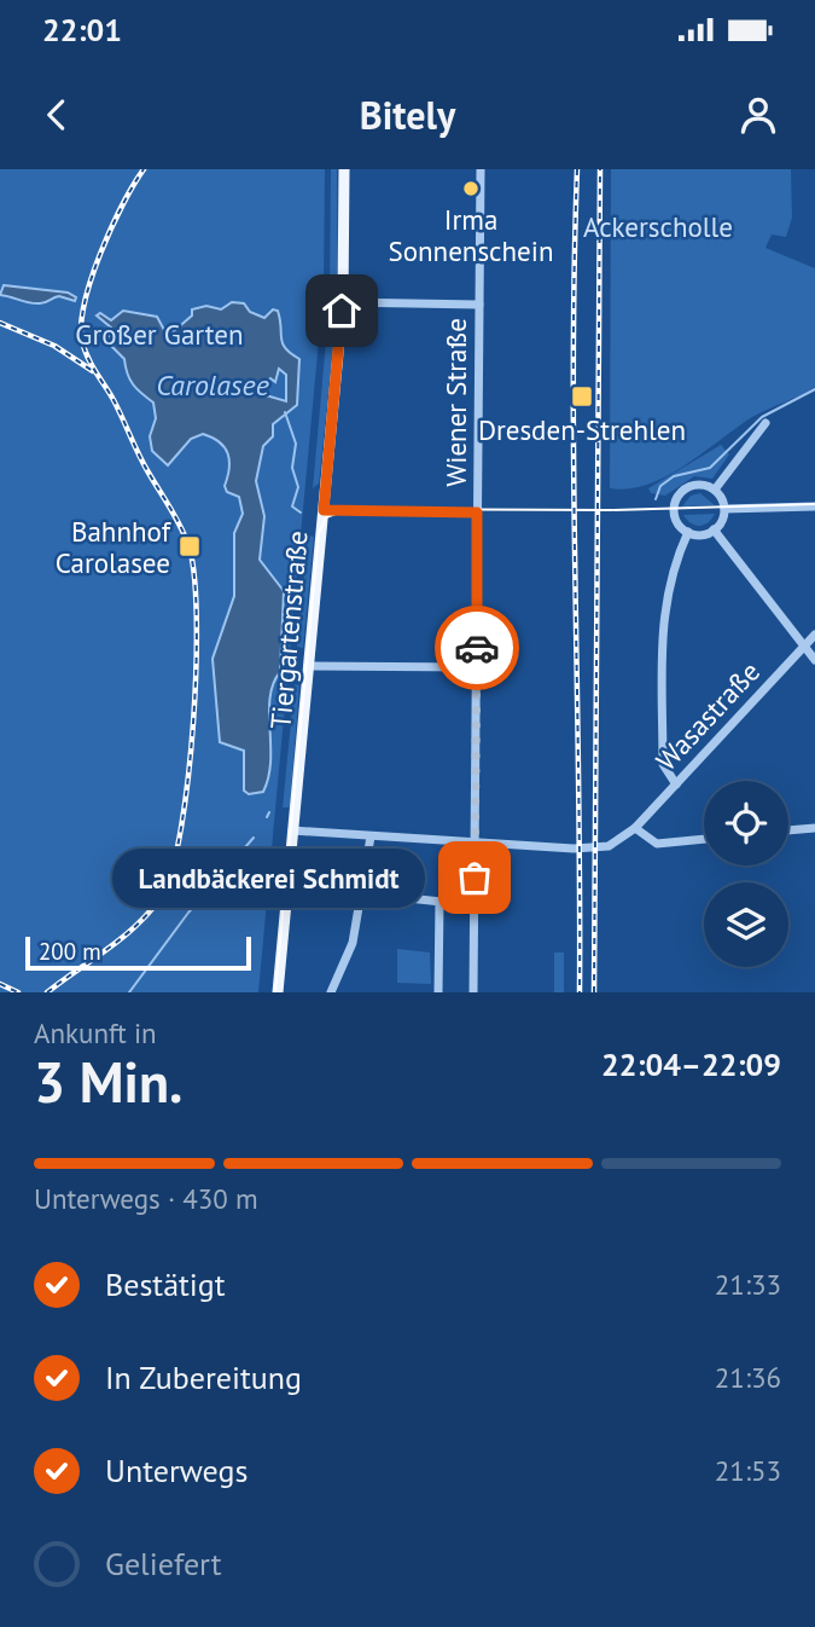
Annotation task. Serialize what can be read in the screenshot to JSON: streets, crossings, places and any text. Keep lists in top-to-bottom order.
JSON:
{
  "streets": {
    "main road": ["Tiergartenstraße"],
    "street": ["Wiener Straße", "Wasastraße"]
  },
  "crossings": [
    ["Wiener Straße", "Wasastraße"],
    ["Tiergartenstraße", "Wasastraße"]
  ],
  "water": ["Carolasee"],
  "parks": ["Ackerscholle", "Großer Garten"],
  "places": {
    "other": ["Irma Sonnenschein", "Landbäckerei Schmidt"],
    "transit": ["Dresden-Strehlen", "Bahnhof Carolasee"]
  },
  "scale_bar": "200 m",
  "page": {
    "status": "22:01",
    "header": "Bitely",
    "bubble": "Landbäckerei Schmidt",
    "scale": "200 m",
    "heading": ["3 Min.", "Ankunft in", "22:04–22:09"],
    "bar": "Unterwegs · 430 m",
    "list": [
      ["Bestätigt", "21:33"],
      ["In Zubereitung", "21:36"],
      ["Unterwegs", "21:53"],
      "Geliefert"
    ]
  }
}
